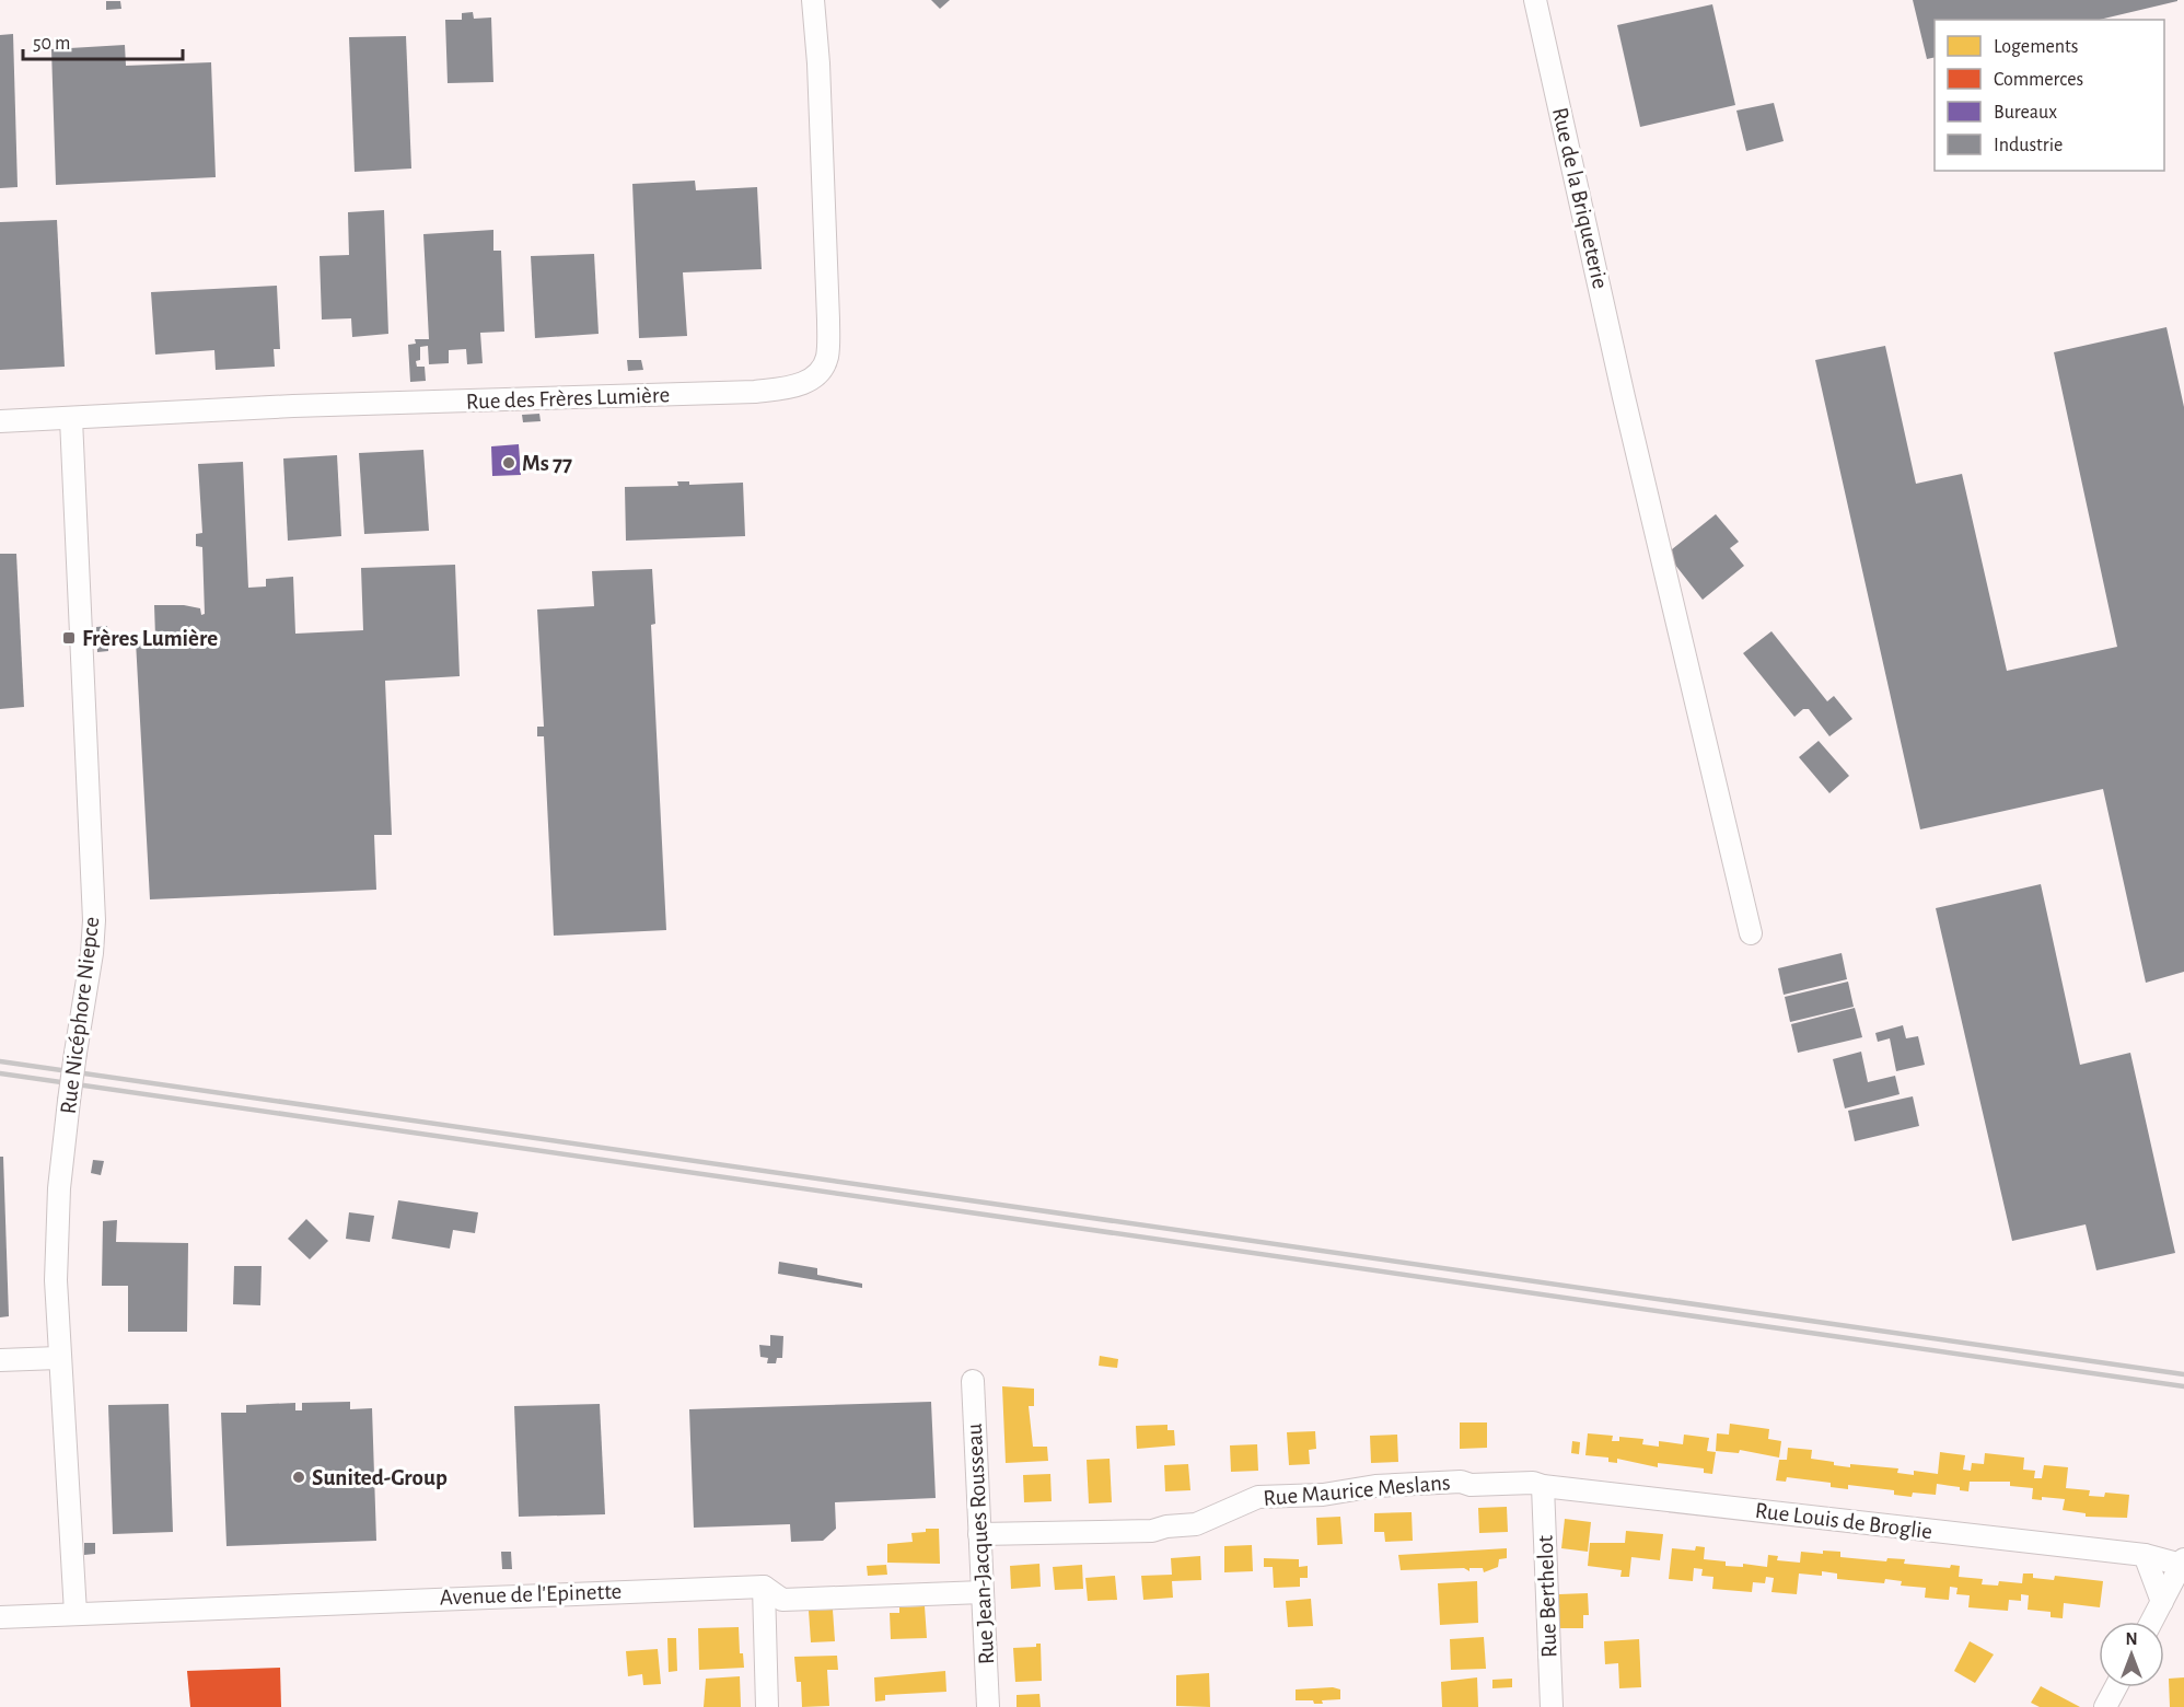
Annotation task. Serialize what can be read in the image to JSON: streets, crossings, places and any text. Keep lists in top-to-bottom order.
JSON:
{
  "streets": {
    "street": [
      "Rue de la Briqueterie",
      "Rue des Frères Lumière",
      "Rue Nicéphore Niepce",
      "Rue Maurice Meslans",
      "Rue Louis de Broglie",
      "Rue Jean-Jacques Rousseau",
      "Avenue de l'Epinette",
      "Rue Berthelot"
    ]
  },
  "crossings": [
    ["Rue des Frères Lumière", "Rue Nicéphore Niepce"],
    ["Rue Nicéphore Niepce", "Avenue de l'Epinette"],
    ["Rue Maurice Meslans", "Rue Louis de Broglie"],
    ["Rue Maurice Meslans", "Rue Jean-Jacques Rousseau"],
    ["Rue Maurice Meslans", "Rue Berthelot"],
    ["Rue Louis de Broglie", "Rue Berthelot"],
    ["Rue Jean-Jacques Rousseau", "Avenue de l'Epinette"]
  ],
  "places": {
    "other": ["Ms 77", "Sunited-Group"],
    "transit": ["Frères Lumière"]
  },
  "legend": [
    "Logements",
    "Commerces",
    "Bureaux",
    "Industrie"
  ],
  "scale_bar": "50 m",
  "north": "top"
}
